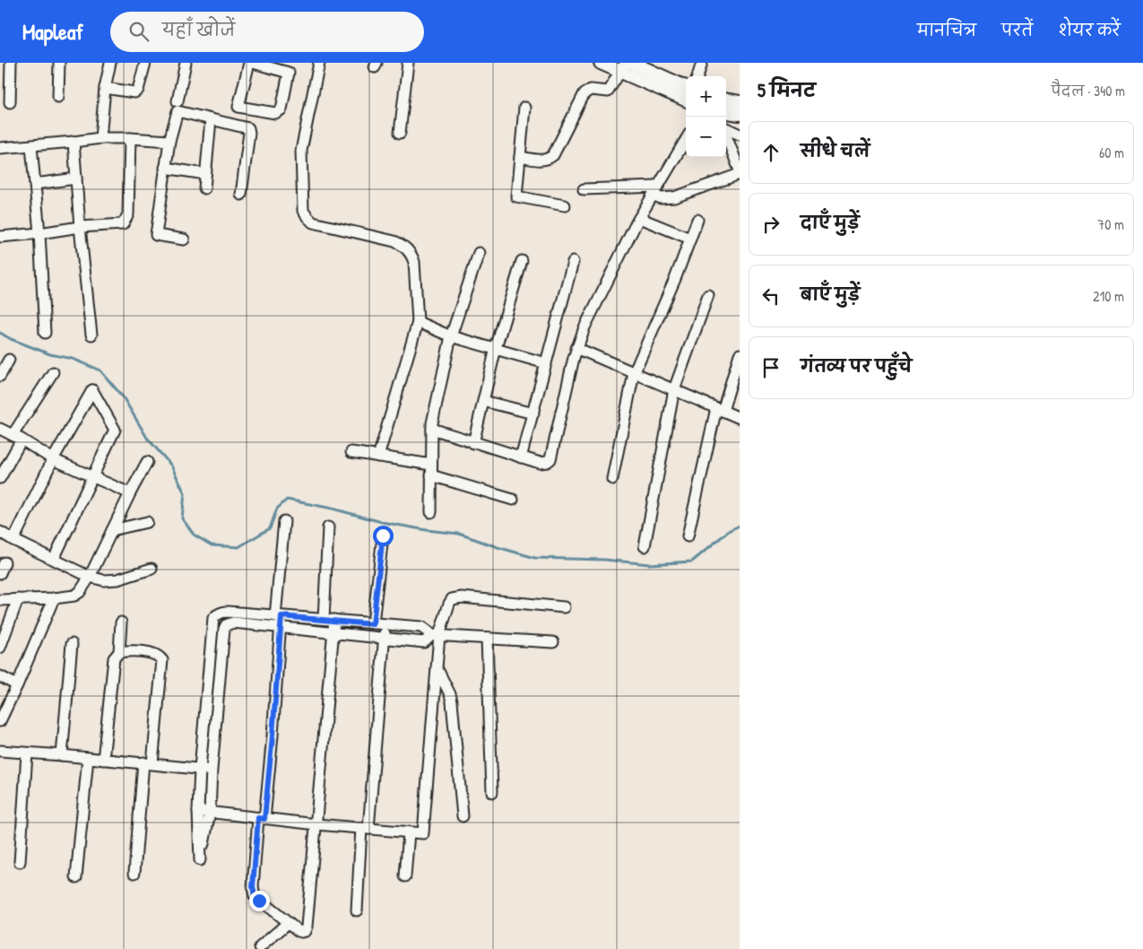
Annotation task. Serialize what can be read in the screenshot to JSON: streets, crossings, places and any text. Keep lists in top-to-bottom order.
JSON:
{
  "page": {
    "header": "Mapleaf",
    "search": "यहाँ खोजें",
    "nav": ["मानचित्र", "परतें", "शेयर करें"],
    "heading": ["5 मिनट", "पैदल · 340 m"],
    "map_buttons": ["+", "−"],
    "list": [
      ["सीधे चलें", "60 m"],
      ["दाएँ मुड़ें", "70 m"],
      ["बाएँ मुड़ें", "210 m"],
      "गंतव्य पर पहुँचे"
    ]
  }
}
